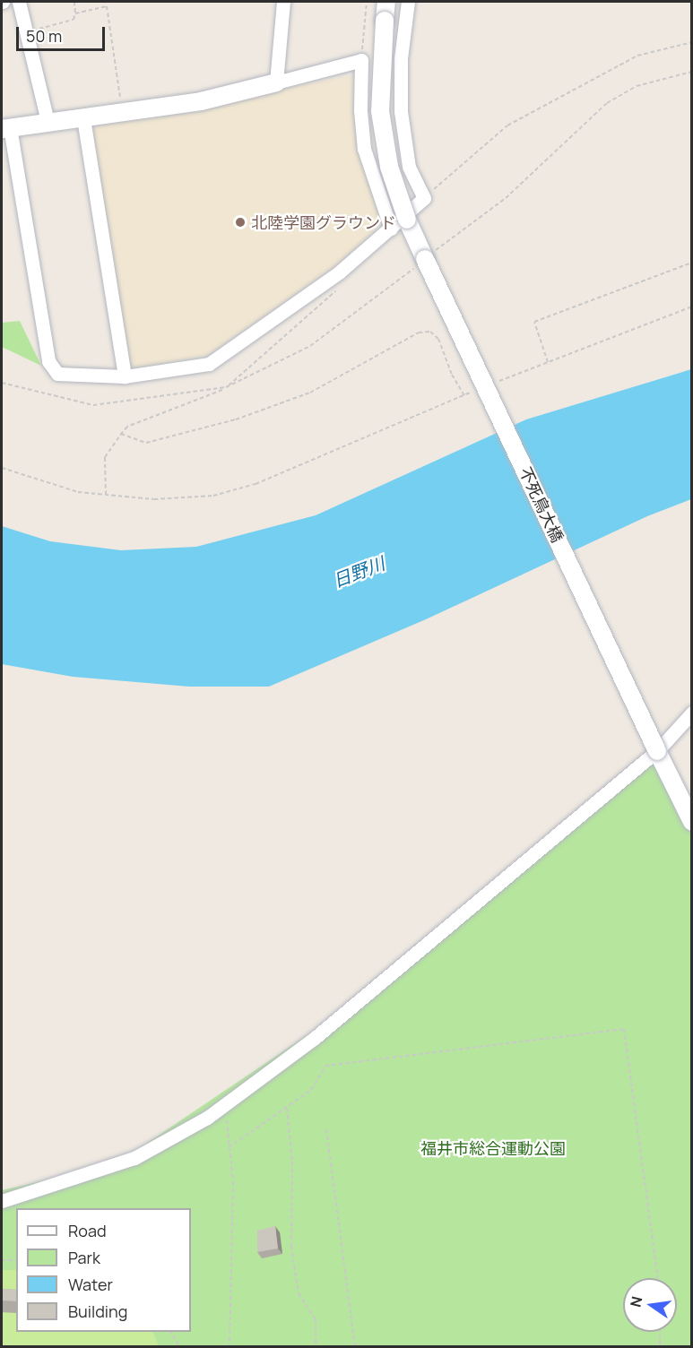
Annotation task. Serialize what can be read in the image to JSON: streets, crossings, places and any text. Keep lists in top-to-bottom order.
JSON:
{
  "streets": {
    "street": ["不死鳥大橋"]
  },
  "water": ["日野川"],
  "parks": ["福井市総合運動公園"],
  "places": ["北陸学園グラウンド"],
  "legend": [
    "Road",
    "Park",
    "Water",
    "Building"
  ],
  "scale_bar": "50 m",
  "north": "left"
}
